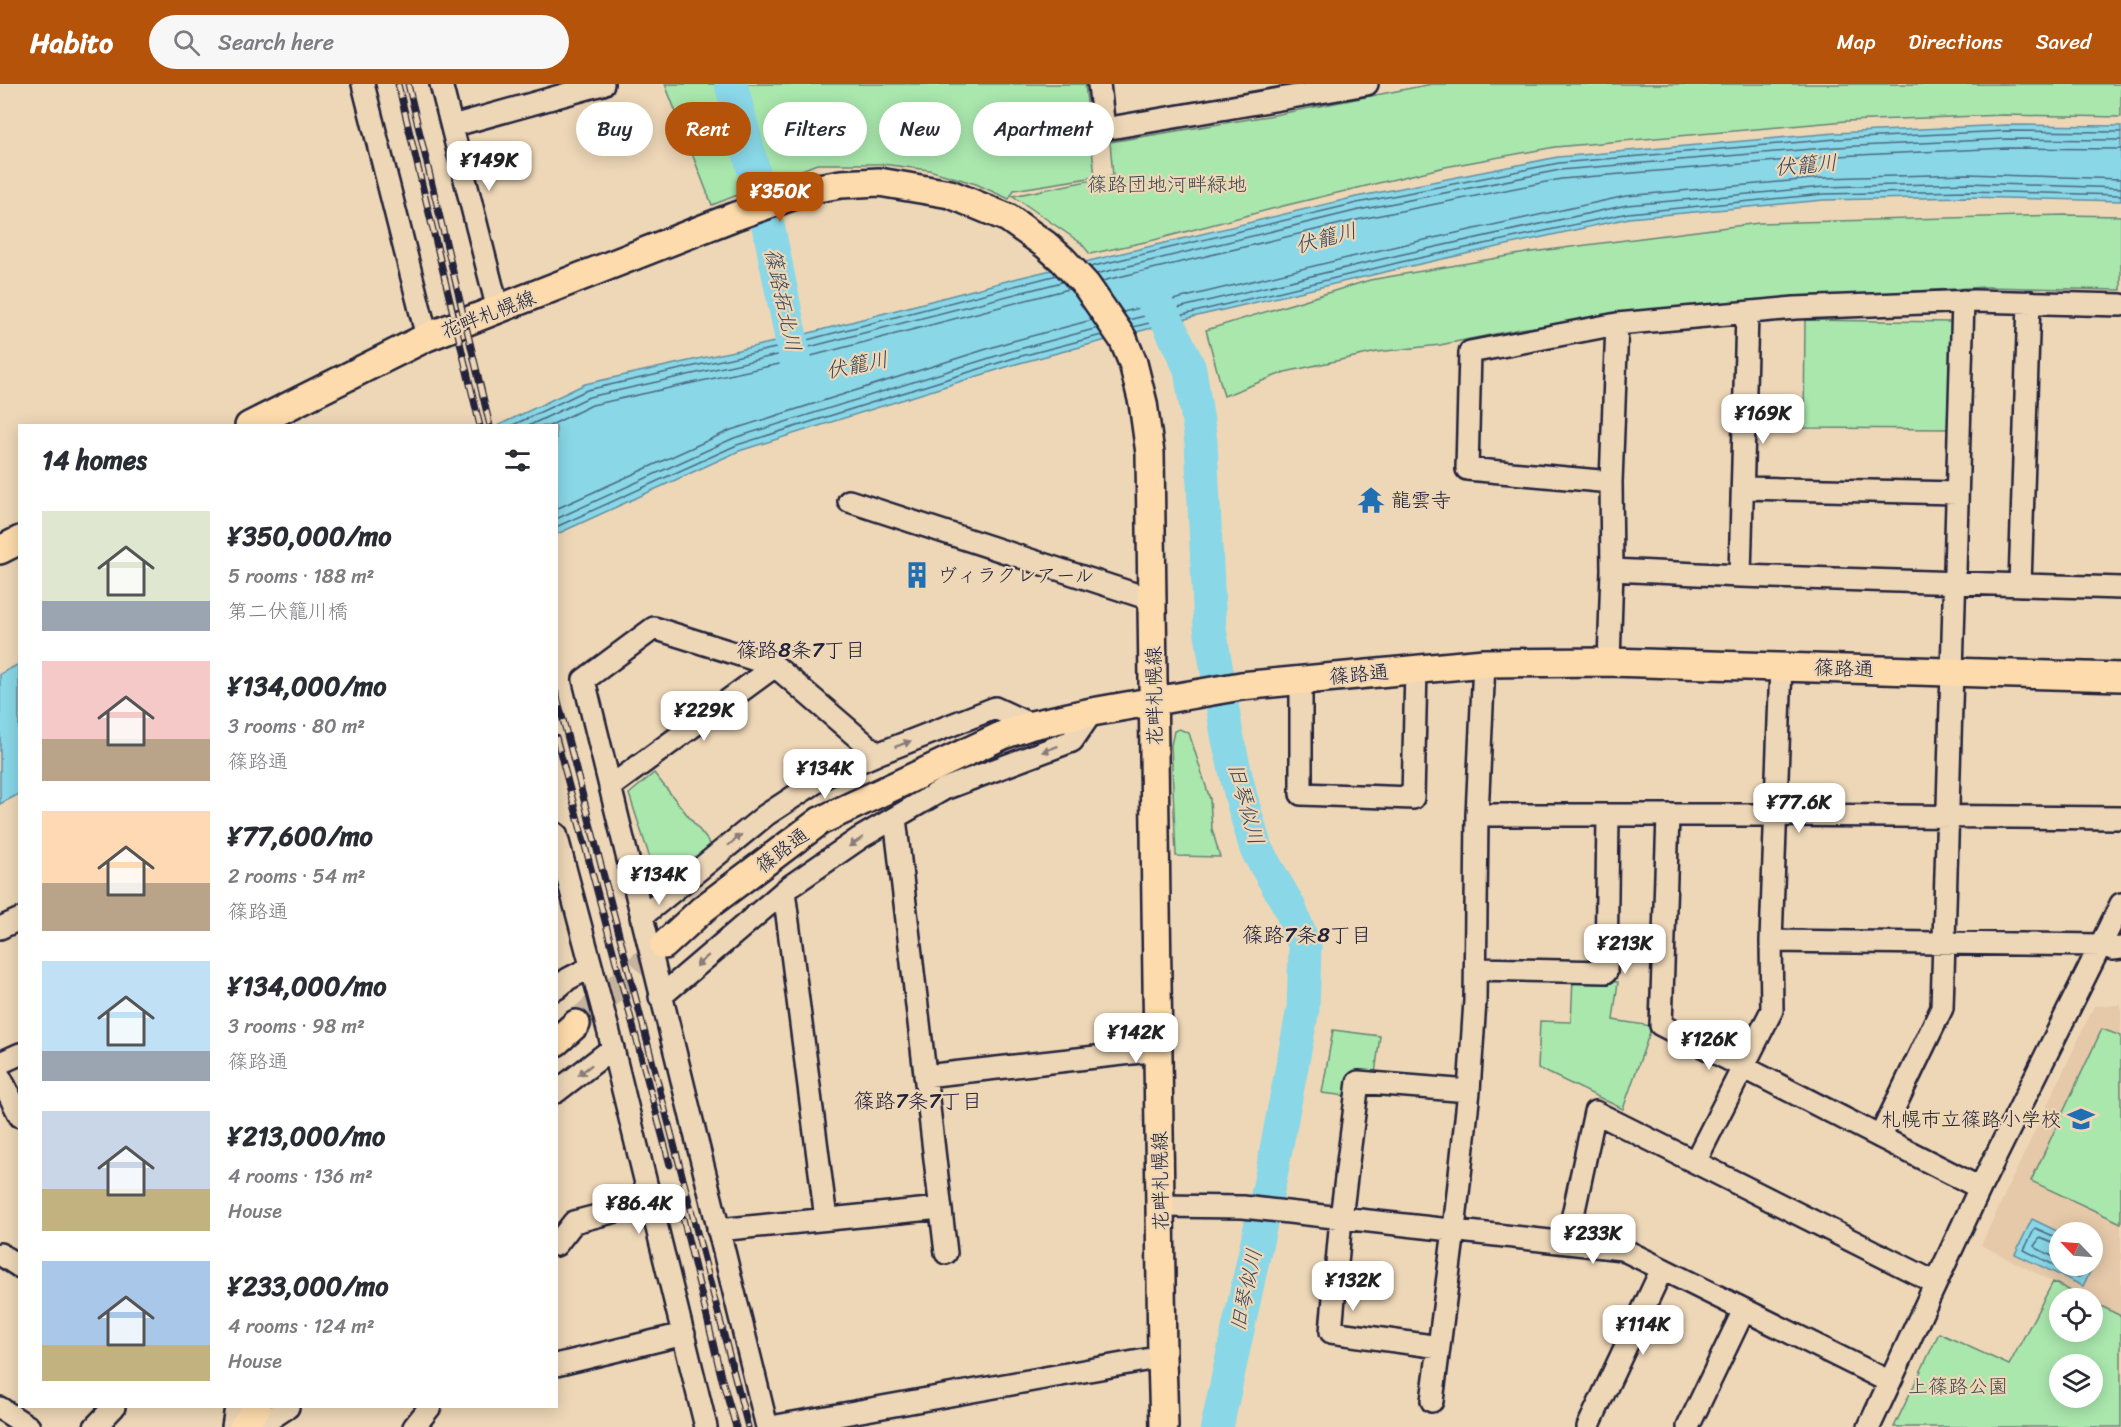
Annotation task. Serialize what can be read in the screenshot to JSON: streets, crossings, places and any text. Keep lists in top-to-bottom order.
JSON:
{
  "streets": {
    "main road": ["花畔札幌線", "篠路通"]
  },
  "crossings": [
    ["花畔札幌線", "篠路通"]
  ],
  "districts": ["篠路8条7丁目", "篠路7条8丁目", "篠路7条7丁目"],
  "water": ["伏籠川", "篠路拓北川", "旧琴似川"],
  "parks": ["篠路団地河畔緑地", "上篠路公園"],
  "places": {
    "temple": ["龍雲寺"],
    "building": ["ヴィラクレアール"],
    "school or university": ["札幌市立篠路小学校"]
  },
  "north": "top left",
  "page": {
    "header": "Habito",
    "search": "Search here",
    "nav": ["Map", "Directions", "Saved"],
    "chip": [
      "Buy",
      "Rent",
      "Filters",
      "New",
      "Apartment"
    ],
    "price": [
      "¥149K",
      "¥350K",
      "¥169K",
      "¥229K",
      "¥134K",
      "¥77.6K",
      "¥134K",
      "¥213K",
      "¥142K",
      "¥126K",
      "¥86.4K",
      "¥233K",
      "¥132K",
      "¥114K"
    ],
    "heading": "14 homes",
    "list": [
      {
        "name": "¥350,000/mo",
        "note": "5 rooms · 188 m² · 第二伏籠川橋"
      },
      {
        "name": "¥134,000/mo",
        "note": "3 rooms · 80 m² · 篠路通"
      },
      {
        "name": "¥77,600/mo",
        "note": "2 rooms · 54 m² · 篠路通"
      },
      {
        "name": "¥134,000/mo",
        "note": "3 rooms · 98 m² · 篠路通"
      },
      {
        "name": "¥213,000/mo",
        "note": "4 rooms · 136 m² · House"
      },
      {
        "name": "¥233,000/mo",
        "note": "4 rooms · 124 m² · House"
      }
    ]
  }
}
